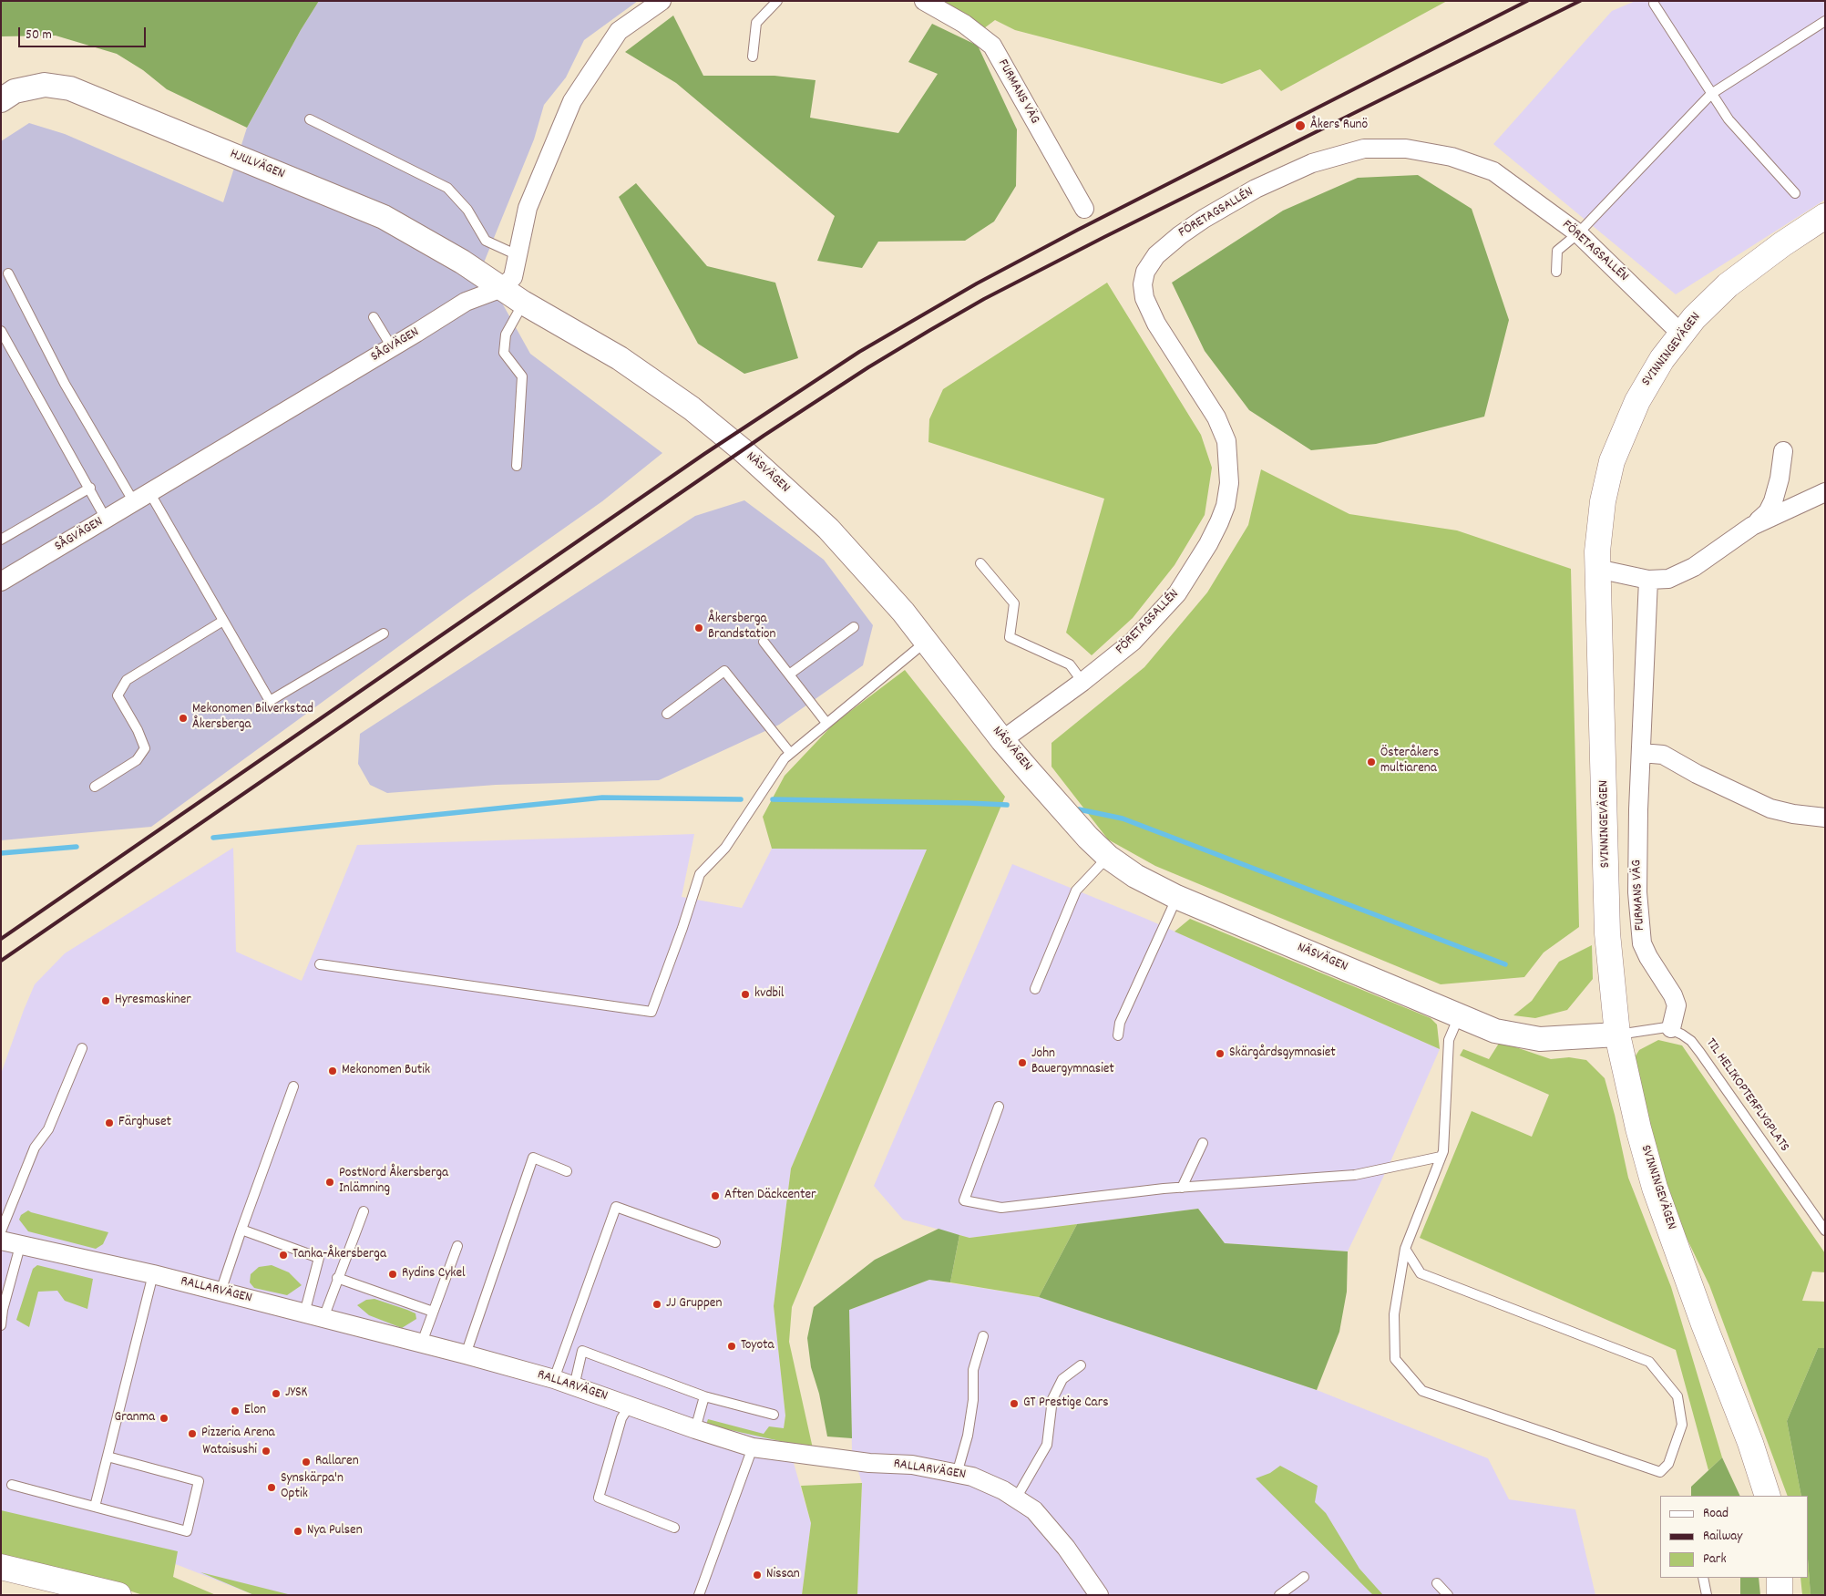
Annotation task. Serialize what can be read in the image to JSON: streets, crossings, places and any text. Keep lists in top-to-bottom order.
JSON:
{
  "streets": {
    "main road": ["SVINNINGEVÄGEN"],
    "street": [
      "FURMANS VÄG",
      "HJULVÄGEN",
      "FÖRETAGSALLÉN",
      "SÅGVÄGEN",
      "NÄSVÄGEN",
      "RALLARVÄGEN"
    ],
    "lane": ["TIL HELIKOPTERFLYGPLATS"]
  },
  "crossings": [
    ["FURMANS VÄG", "TIL HELIKOPTERFLYGPLATS"],
    ["HJULVÄGEN", "SÅGVÄGEN"],
    ["HJULVÄGEN", "NÄSVÄGEN"],
    ["FÖRETAGSALLÉN", "SVINNINGEVÄGEN"],
    ["FÖRETAGSALLÉN", "NÄSVÄGEN"],
    ["SÅGVÄGEN", "NÄSVÄGEN"],
    ["SVINNINGEVÄGEN", "NÄSVÄGEN"]
  ],
  "places": [
    "Åkers Runö",
    "Åkersberga Brandstation",
    "Mekonomen Bilverkstad Åkersberga",
    "Österåkers multiarena",
    "kvdbil",
    "Hyresmaskiner",
    "Skärgårdsgymnasiet",
    "John Bauergymnasiet",
    "Mekonomen Butik",
    "Färghuset",
    "PostNord Åkersberga Inlämning",
    "Aften Däckcenter",
    "Tanka-Åkersberga",
    "Rydins Cykel",
    "JJ Gruppen",
    "Toyota",
    "JYSK",
    "GT Prestige Cars",
    "Elon",
    "Granma",
    "Pizzeria Arena",
    "Wataisushi",
    "Rallaren",
    "Synskärpa'n Optik",
    "Nya Pulsen",
    "Nissan"
  ],
  "legend": ["Road", "Railway", "Park"],
  "scale_bar": "50 m"
}
